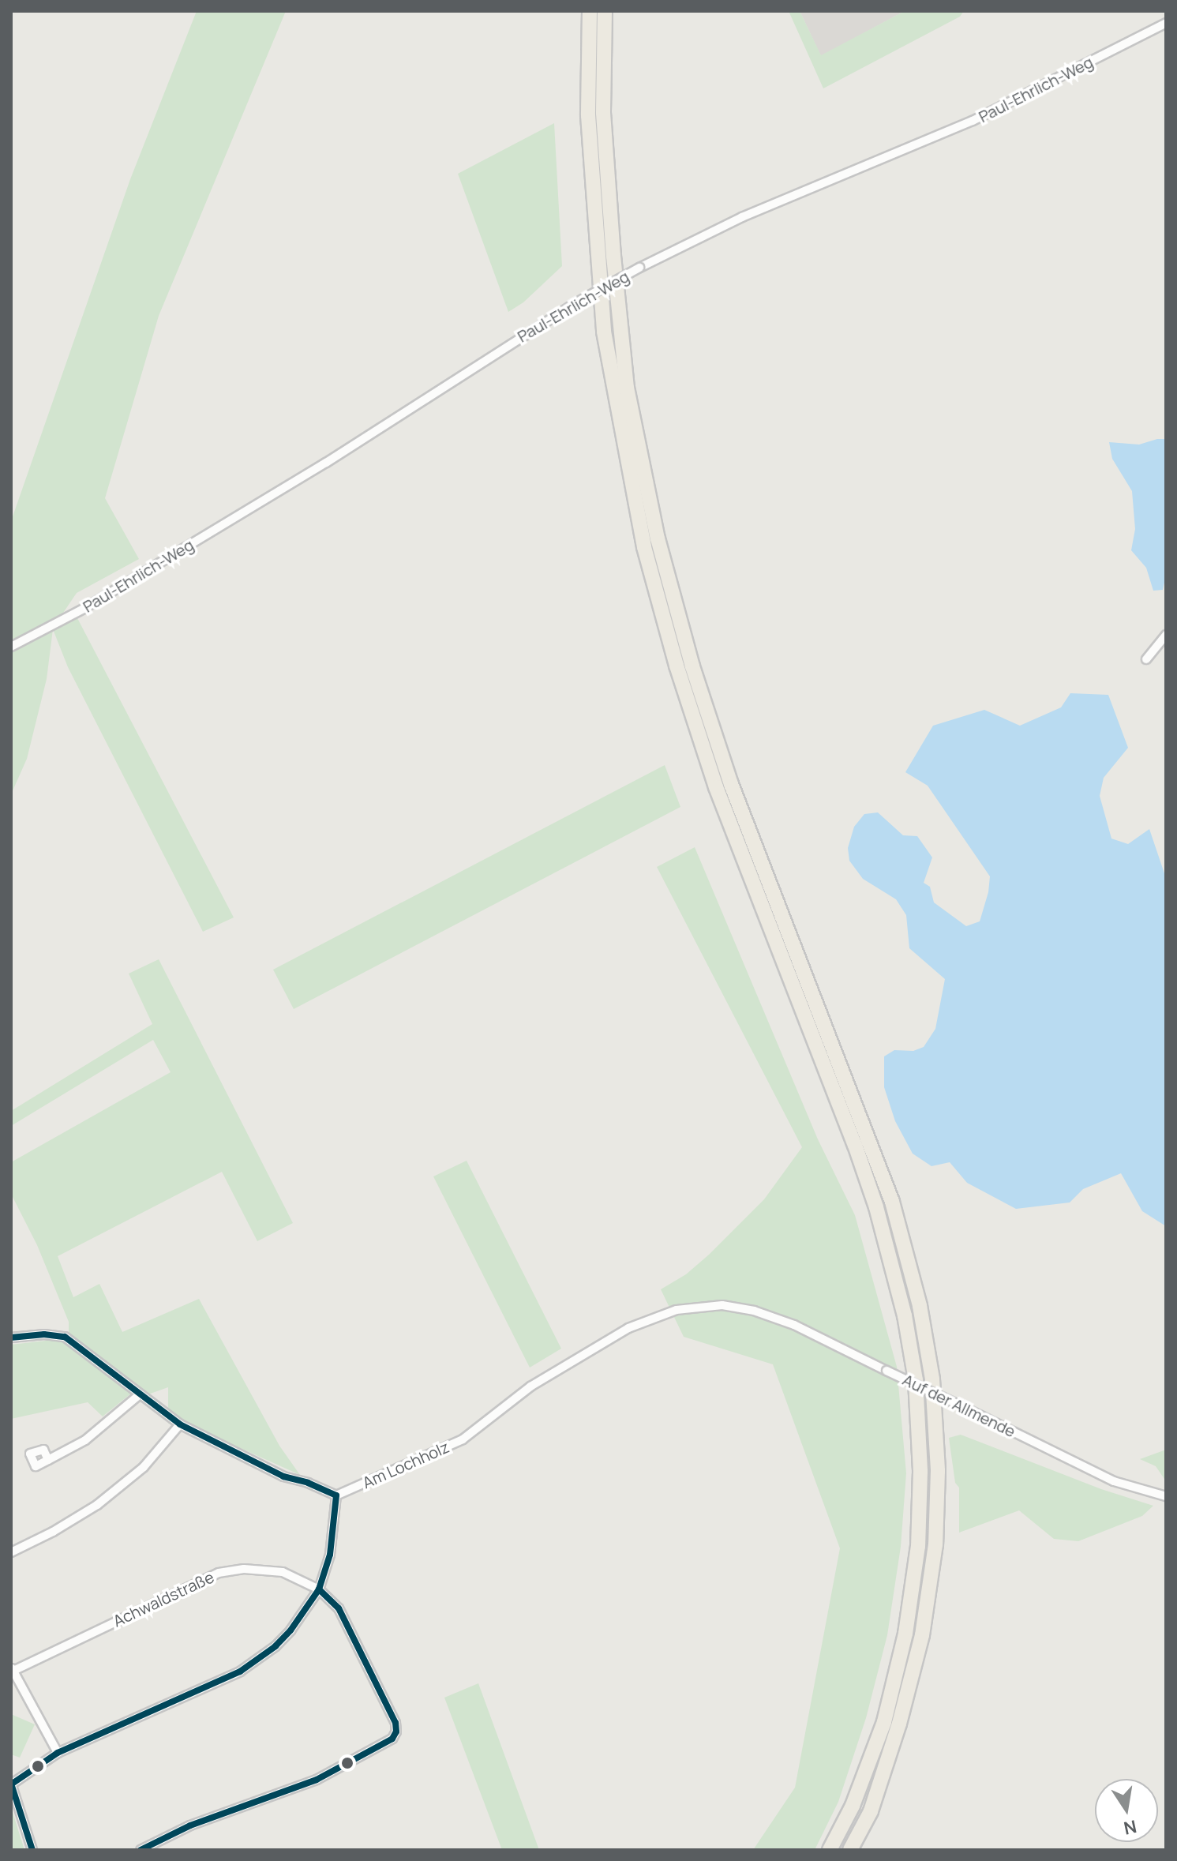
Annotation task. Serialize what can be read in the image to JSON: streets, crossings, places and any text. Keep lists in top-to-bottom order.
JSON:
{
  "streets": {
    "street": [
      "Paul-Ehrlich-Weg",
      "Auf der Allmende",
      "Am Lochholz",
      "Achwaldstraße"
    ]
  },
  "crossings": [
    ["Auf der Allmende", "Am Lochholz"]
  ],
  "north": "bottom"
}
